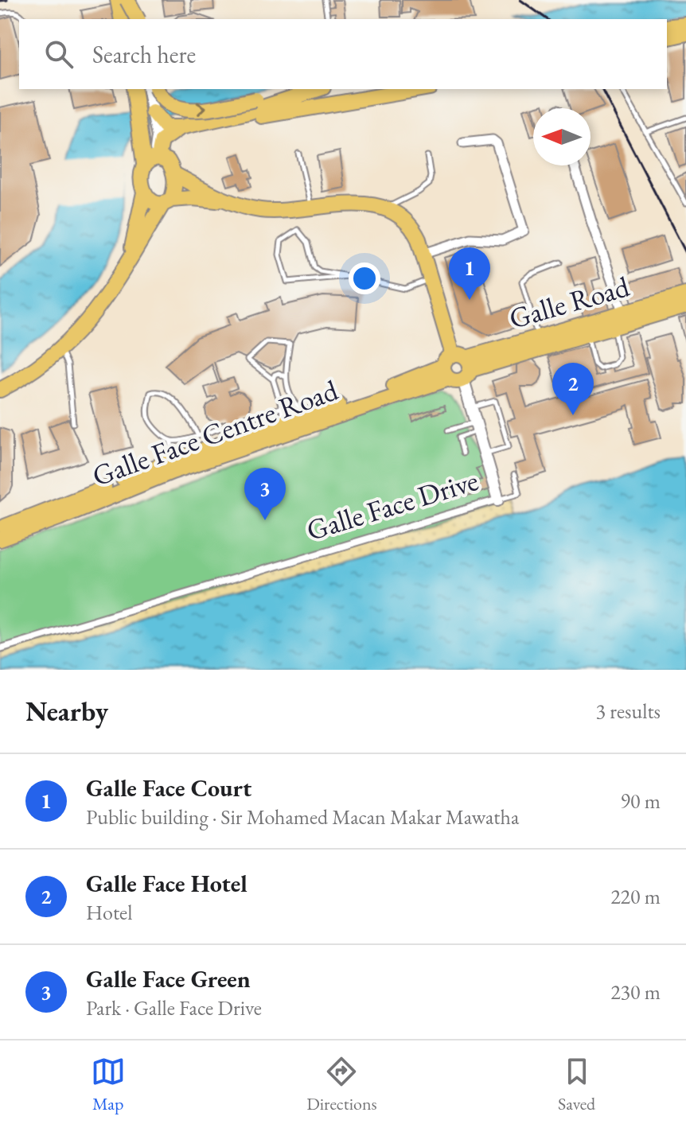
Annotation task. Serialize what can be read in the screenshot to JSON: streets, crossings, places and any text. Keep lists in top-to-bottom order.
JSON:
{
  "streets": {
    "main road": ["Galle Road", "Galle Face Centre Road"],
    "street": ["Galle Face Drive"]
  },
  "crossings": [
    ["Galle Road", "Galle Face Centre Road"],
    ["Galle Road", "Galle Face Drive"],
    ["Galle Face Centre Road", "Galle Face Drive"]
  ],
  "north": "left",
  "page": {
    "search": "Search here",
    "pins": ["1", "2", "3"],
    "heading": ["Nearby", "3 results"],
    "list": [
      {
        "mark": "1",
        "name": "Galle Face Court",
        "note": "Public building · Sir Mohamed Macan Makar Mawatha",
        "value": "90 m"
      },
      {
        "mark": "2",
        "name": "Galle Face Hotel",
        "note": "Hotel",
        "value": "220 m"
      },
      {
        "mark": "3",
        "name": "Galle Face Green",
        "note": "Park · Galle Face Drive",
        "value": "230 m"
      }
    ],
    "nav": ["Map", "Directions", "Saved"]
  }
}
